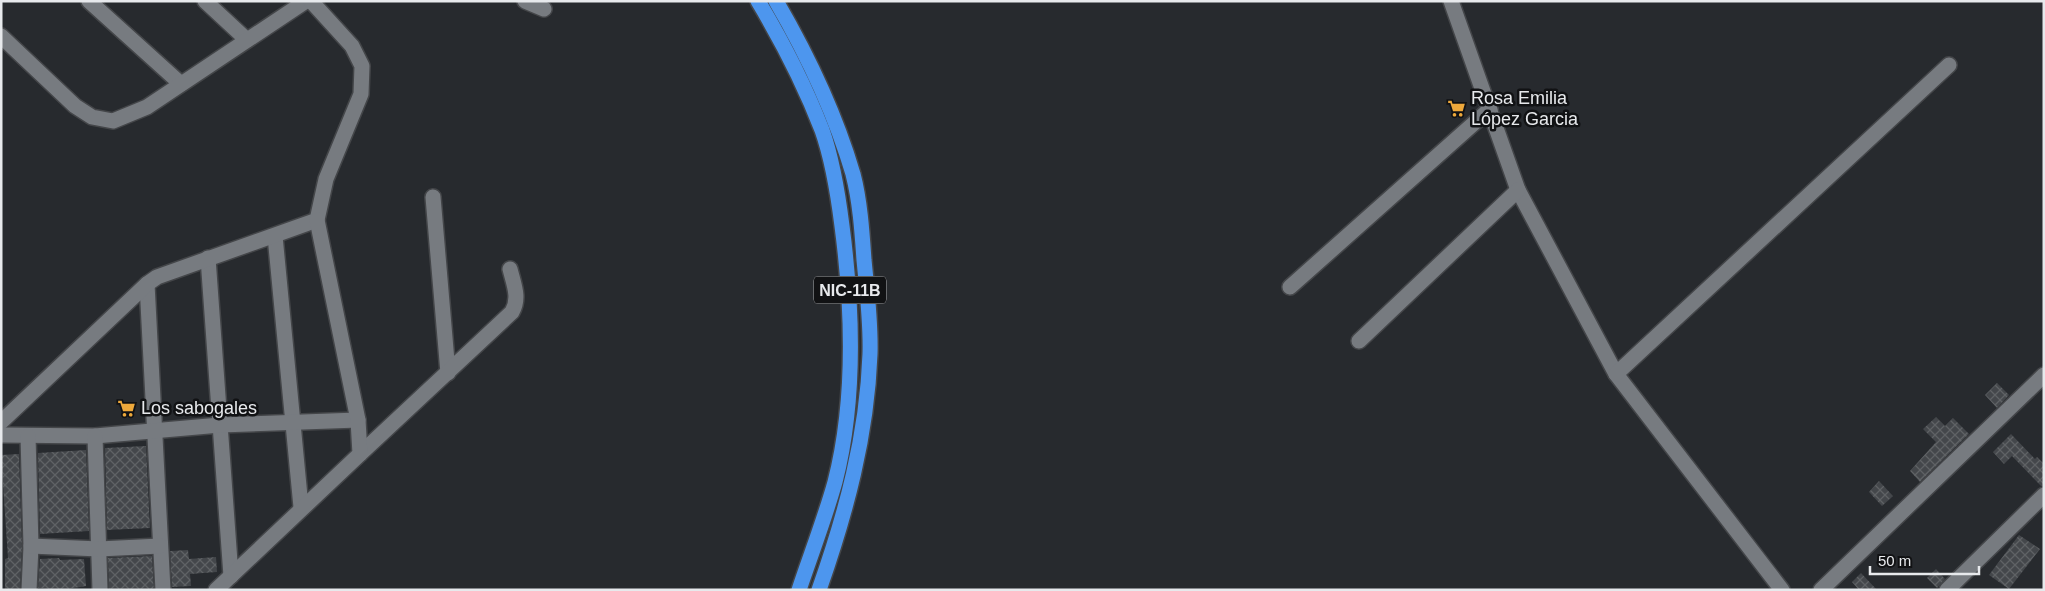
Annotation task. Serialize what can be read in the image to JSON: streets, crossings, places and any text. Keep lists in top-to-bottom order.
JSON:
{
  "streets": {
    "highway": ["NIC-11B"]
  },
  "places": {
    "supermarket": ["Rosa Emilia López Garcia", "Los sabogales"]
  },
  "scale_bar": "50 m"
}
